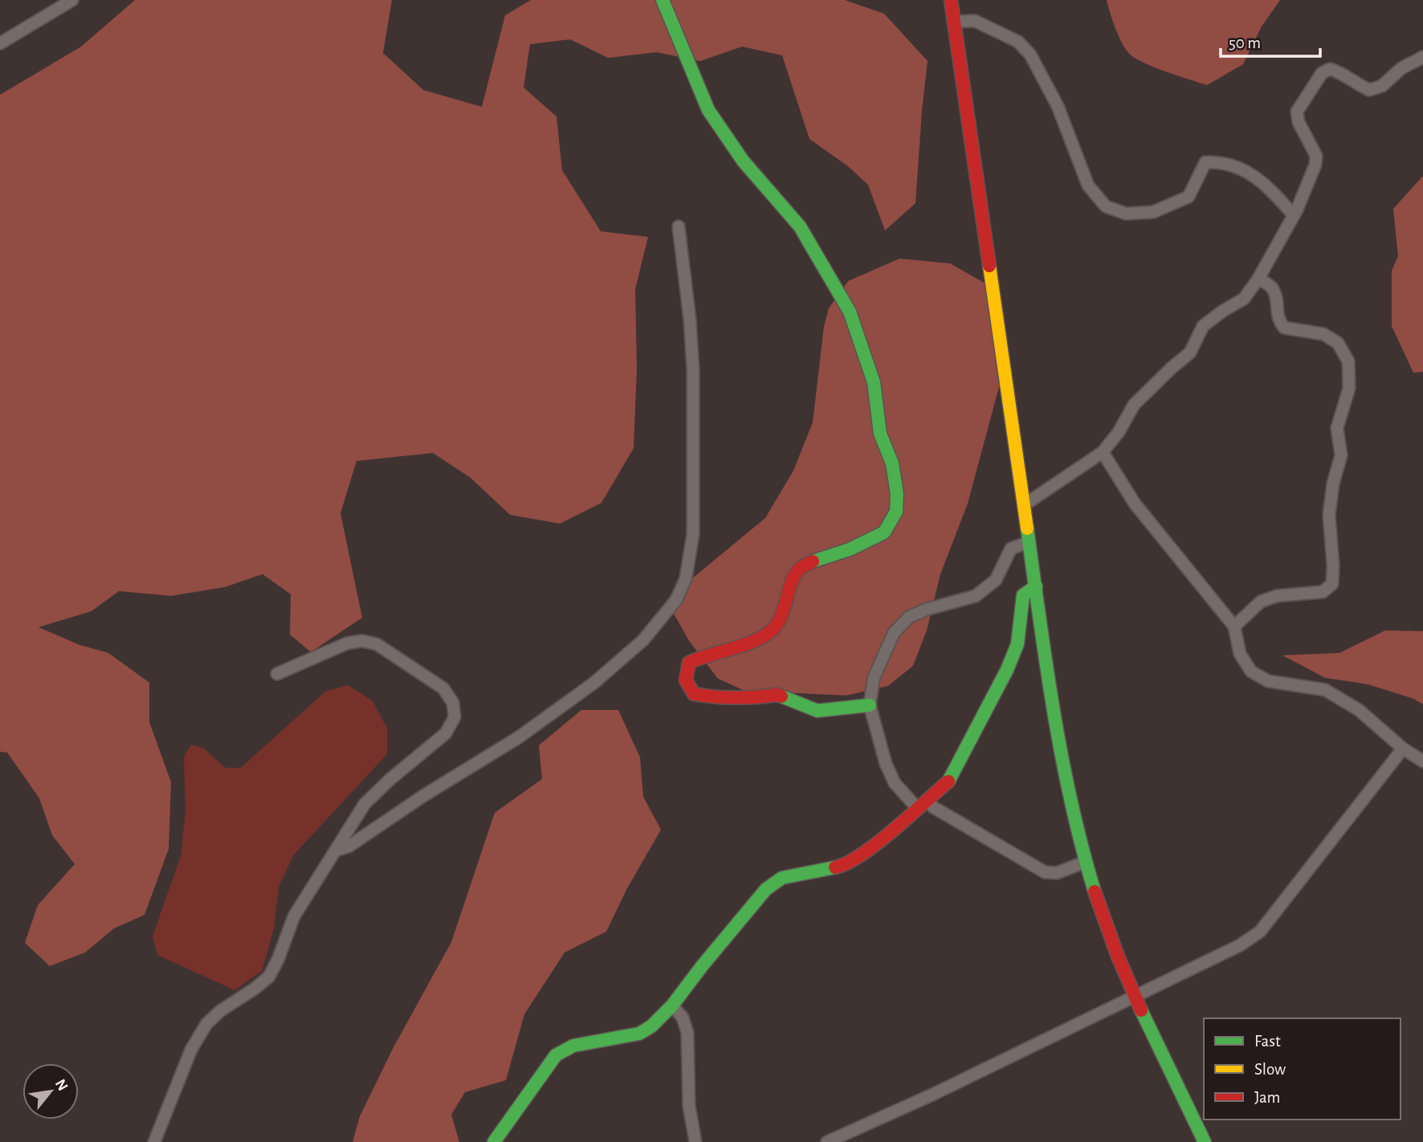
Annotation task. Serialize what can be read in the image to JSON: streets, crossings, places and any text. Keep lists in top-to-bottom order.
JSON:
{
  "legend": ["Fast", "Slow", "Jam"],
  "scale_bar": "50 m",
  "north": "top right"
}
